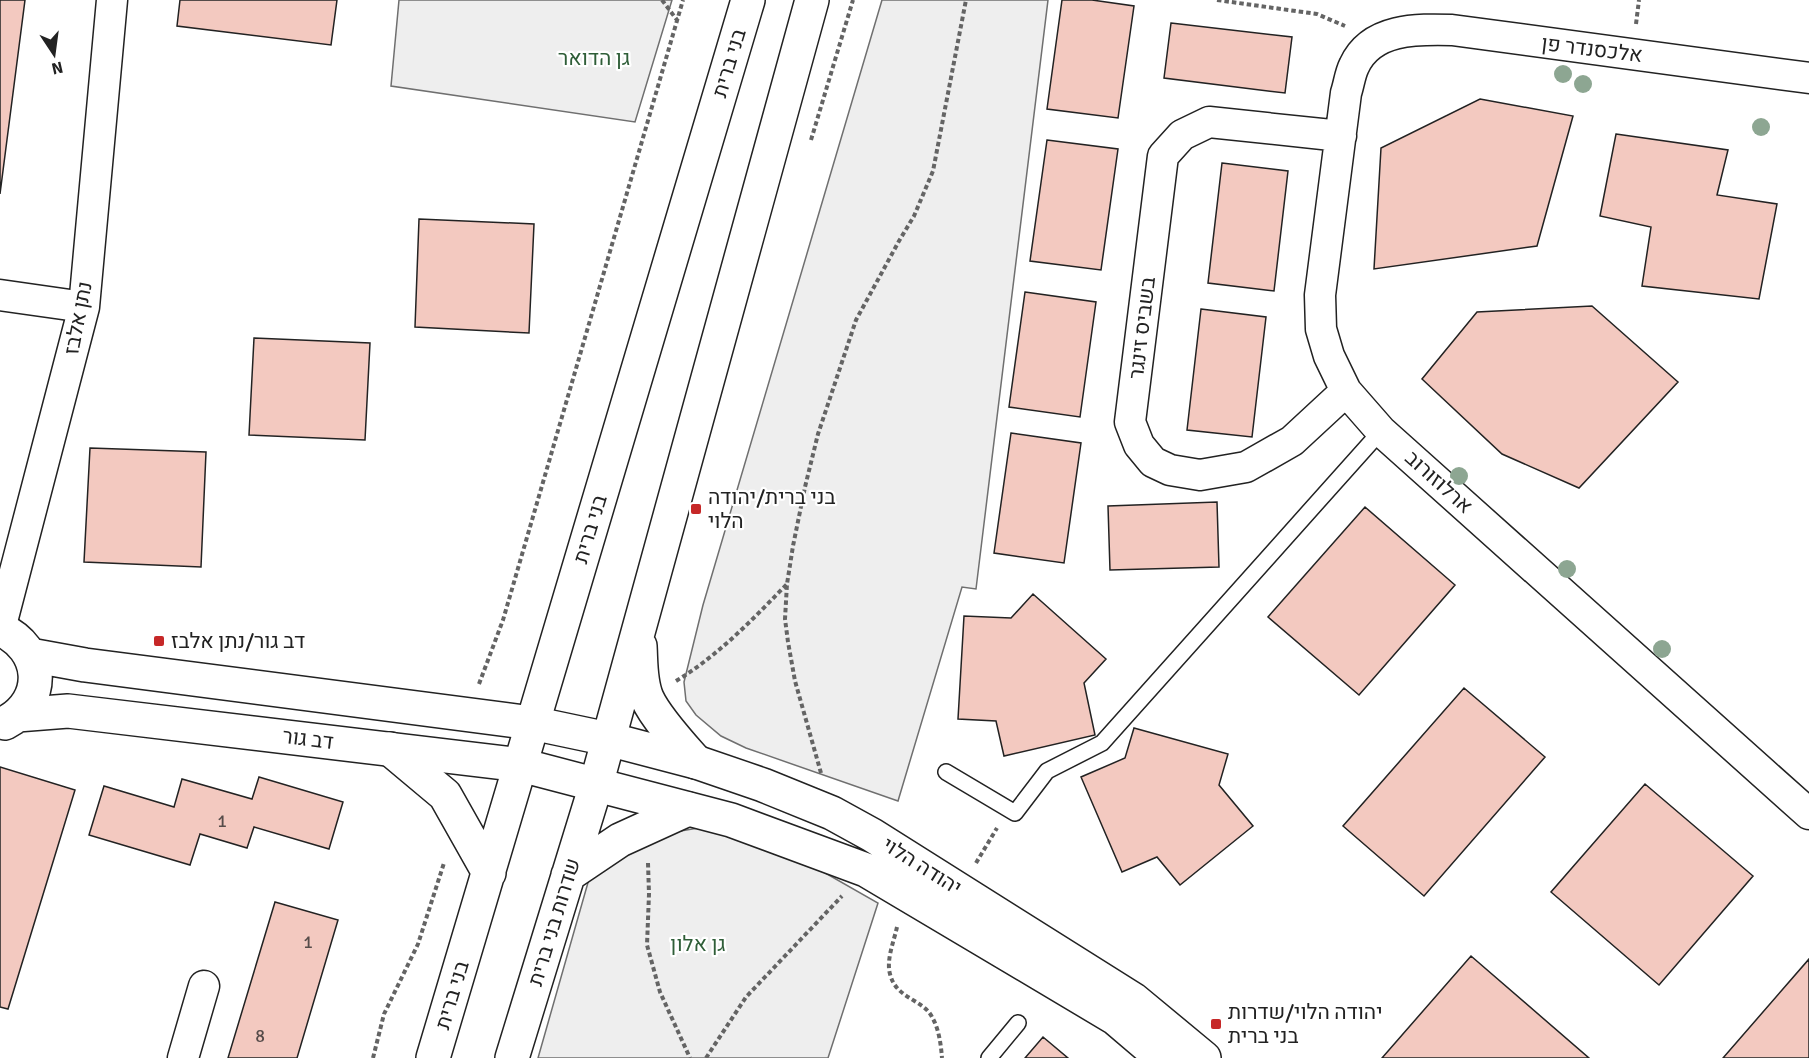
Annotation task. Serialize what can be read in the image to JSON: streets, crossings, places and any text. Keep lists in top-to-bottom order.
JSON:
{
  "streets": {
    "main road": [
      "בני ברית",
      "דב גור",
      "יהודה הלוי",
      "שדרות בני ברית"
    ],
    "street": [
      "אלכסנדר פן",
      "נתן אלבז",
      "בשביס זינגר",
      "ארלוזורוב"
    ]
  },
  "crossings": [
    ["אלכסנדר פן", "ארלוזורוב"],
    ["בני ברית", "דב גור"],
    ["בשביס זינגר", "ארלוזורוב"],
    ["דב גור", "יהודה הלוי"],
    ["דב גור", "שדרות בני ברית"],
    ["יהודה הלוי", "שדרות בני ברית"]
  ],
  "parks": ["גן הדואר", "גן אלון"],
  "places": {
    "transit": ["בני ברית/יהודה הלוי", "דב גור/נתן אלבז", "יהודה הלוי/שדרות בני ברית"]
  },
  "house_numbers": ["1", "1", "8"],
  "north": "bottom"
}
